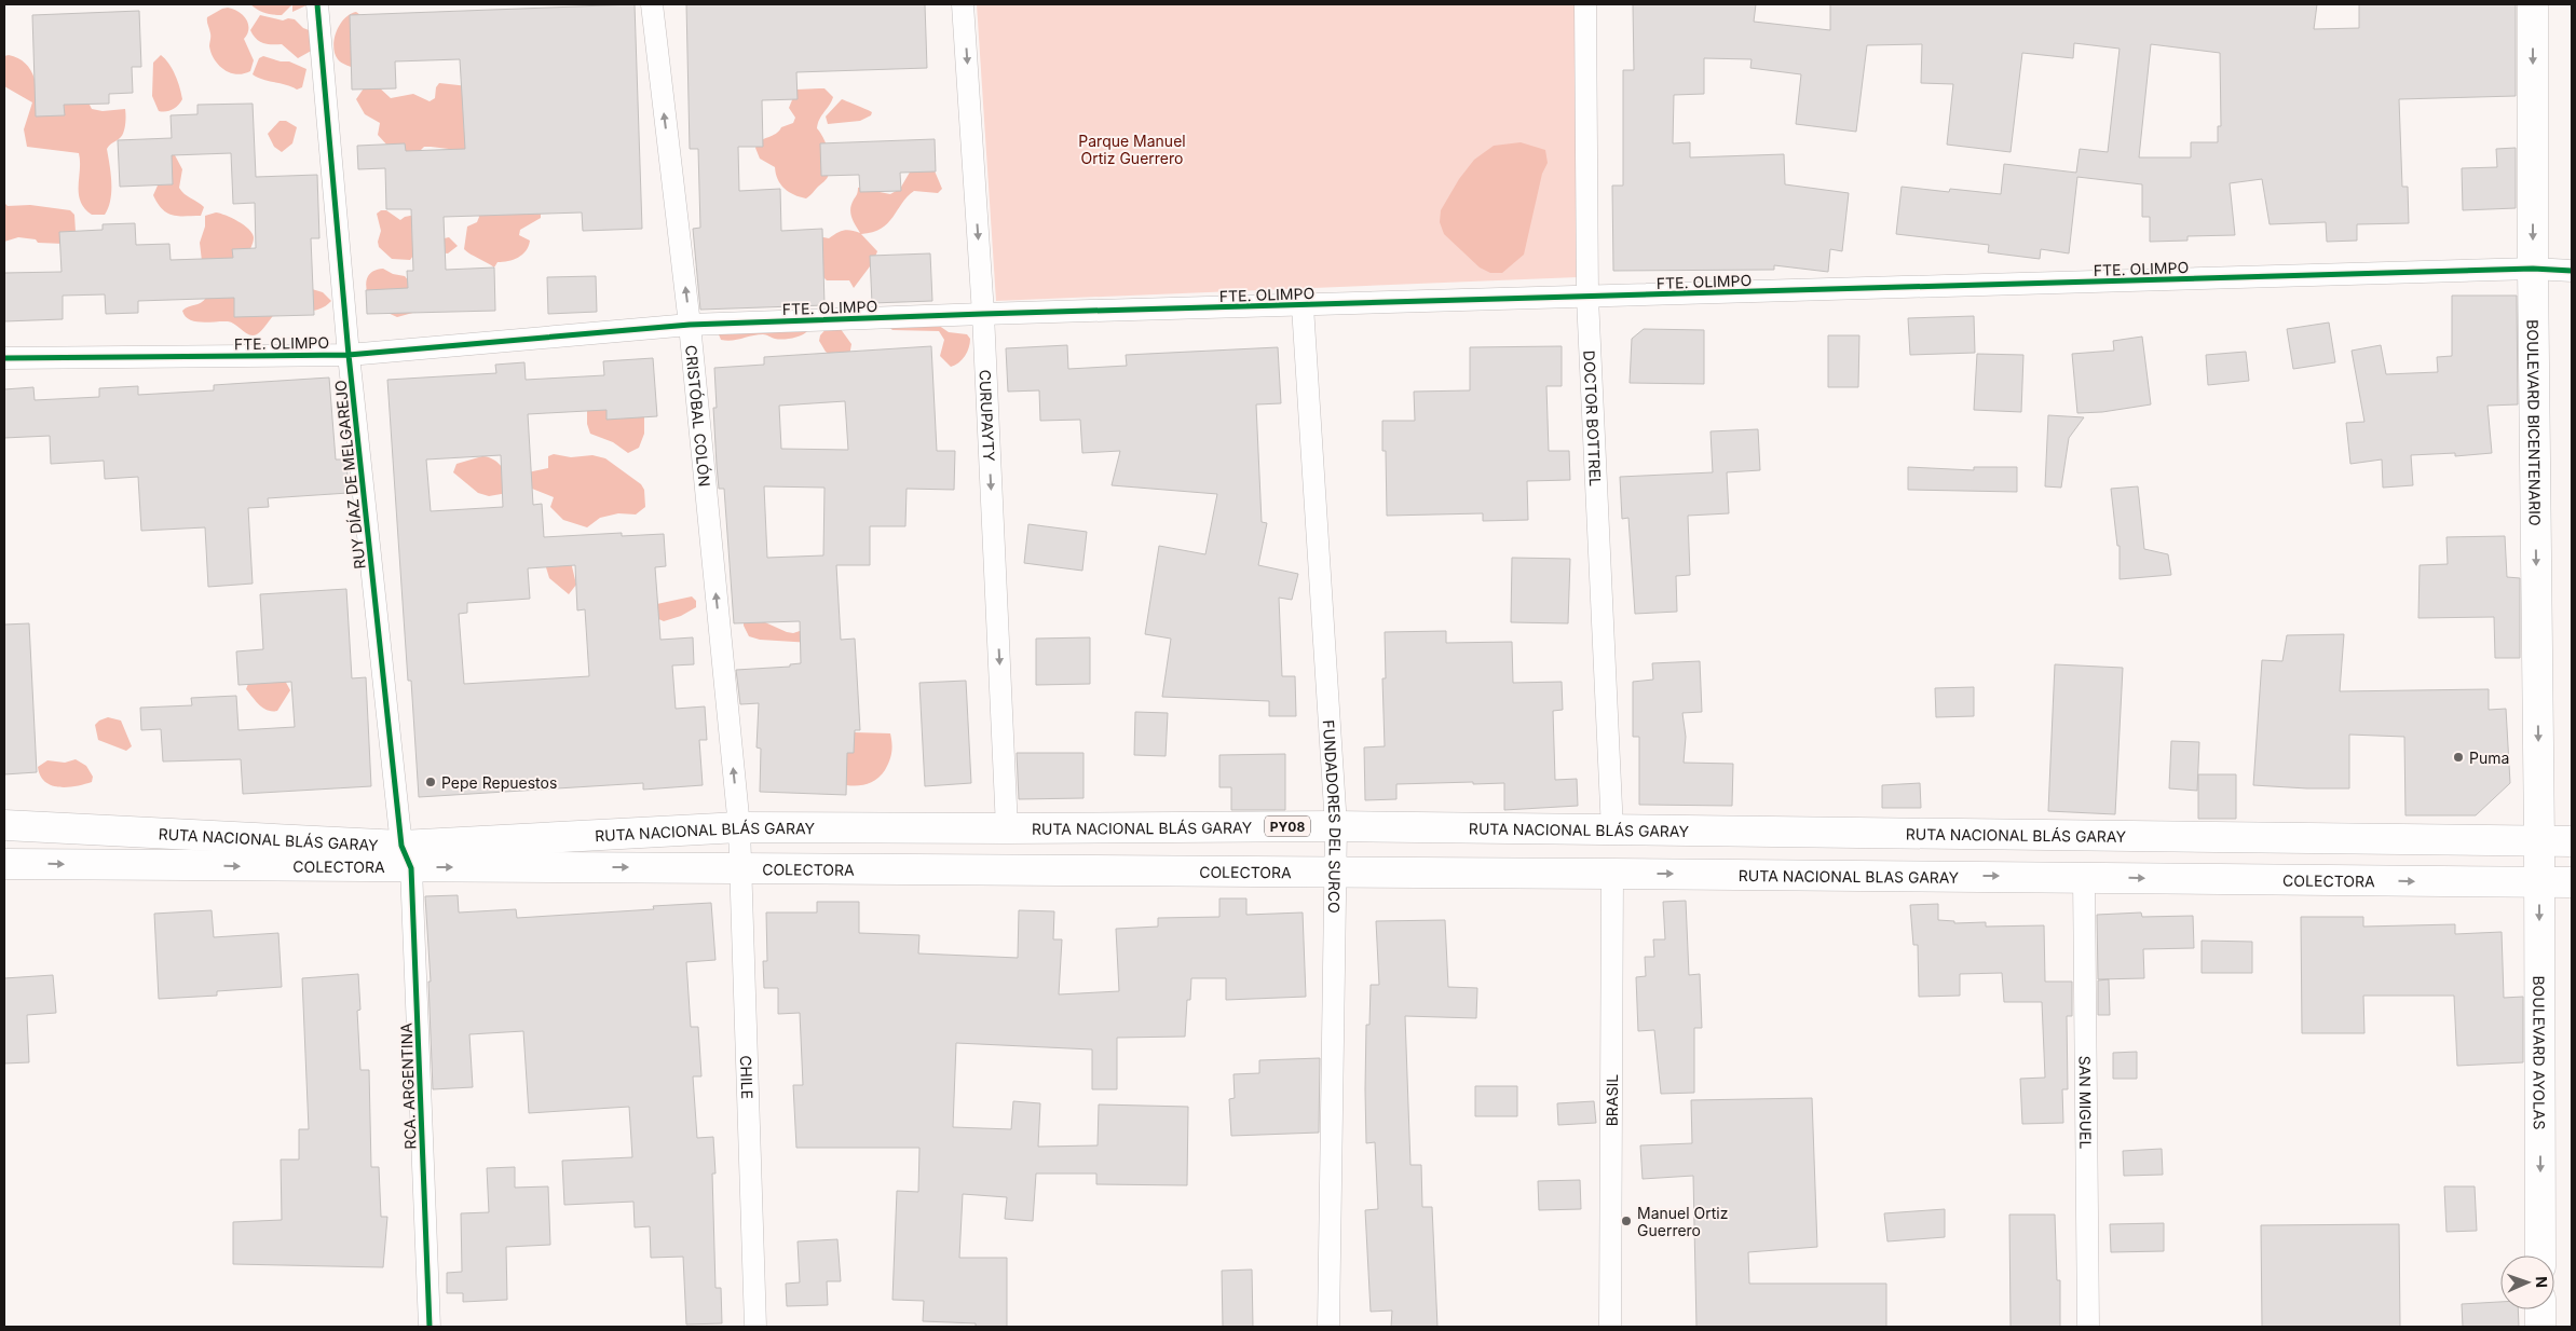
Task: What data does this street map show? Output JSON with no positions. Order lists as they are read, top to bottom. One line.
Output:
{"streets":{"main road":["BOULEVARD BICENTENARIO","PY08","RUTA NACIONAL BLÁS GARAY","COLECTORA","RUTA NACIONAL BLAS GARAY","BOULEVARD AYOLAS"],"street":["FTE. OLIMPO","CRISTÓBAL COLÓN","CURUPAYTY","DOCTOR BOTTREL","RUY DÍAZ DE MELGAREJO","FUNDADORES DEL SURCO","CHILE","RCA. ARGENTINA","BRASIL","SAN MIGUEL"]},"crossings":[["FTE. OLIMPO","CRISTÓBAL COLÓN"],["FTE. OLIMPO","CURUPAYTY"],["FTE. OLIMPO","DOCTOR BOTTREL"],["FTE. OLIMPO","BOULEVARD BICENTENARIO"],["FTE. OLIMPO","RUY DÍAZ DE MELGAREJO"],["FTE. OLIMPO","FUNDADORES DEL SURCO"],["CRISTÓBAL COLÓN","RUTA NACIONAL BLÁS GARAY"],["CRISTÓBAL COLÓN","CHILE"],["CURUPAYTY","RUTA NACIONAL BLÁS GARAY"],["DOCTOR BOTTREL","RUTA NACIONAL BLÁS GARAY"],["BOULEVARD BICENTENARIO","RUTA NACIONAL BLÁS GARAY"],["BOULEVARD BICENTENARIO","BOULEVARD AYOLAS"],["RUY DÍAZ DE MELGAREJO","RUTA NACIONAL BLÁS GARAY"],["RUY DÍAZ DE MELGAREJO","COLECTORA"],["RUY DÍAZ DE MELGAREJO","RCA. ARGENTINA"],["FUNDADORES DEL SURCO","RUTA NACIONAL BLÁS GARAY"],["FUNDADORES DEL SURCO","COLECTORA"],["RUTA NACIONAL BLÁS GARAY","COLECTORA"],["RUTA NACIONAL BLÁS GARAY","BOULEVARD AYOLAS"],["RUTA NACIONAL BLÁS GARAY","CHILE"],["RUTA NACIONAL BLÁS GARAY","RCA. ARGENTINA"],["COLECTORA","RUTA NACIONAL BLAS GARAY"],["COLECTORA","BOULEVARD AYOLAS"],["COLECTORA","CHILE"],["COLECTORA","RCA. ARGENTINA"],["COLECTORA","BRASIL"],["COLECTORA","SAN MIGUEL"],["RUTA NACIONAL BLAS GARAY","BRASIL"],["RUTA NACIONAL BLAS GARAY","SAN MIGUEL"]],"one_way":["CRISTÓBAL COLÓN","CURUPAYTY","BOULEVARD BICENTENARIO","COLECTORA","RUTA NACIONAL BLAS GARAY","BOULEVARD AYOLAS"],"parks":["Parque Manuel Ortiz Guerrero"],"places":["Puma","Pepe Repuestos","Manuel Ortiz Guerrero"],"north":"right"}
